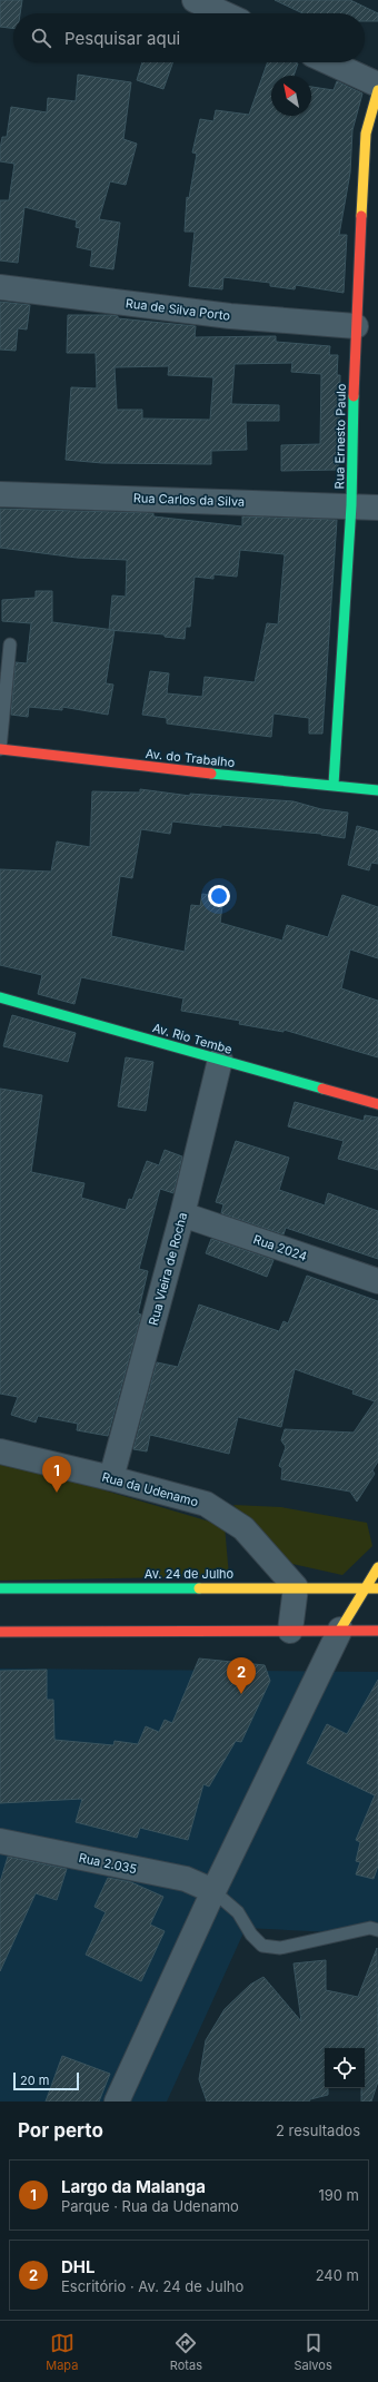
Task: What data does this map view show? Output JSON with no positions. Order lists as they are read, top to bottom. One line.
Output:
{"streets":{"main road":["Rua Ernesto Paulo","Av. do Trabalho","Av. Rio Tembe","Av. 24 de Julho"],"street":["Rua de Silva Porto","Rua Carlos da Silva","Rua 2024","Rua Vieira de Rocha","Rua da Udenamo","Rua 2.035"]},"crossings":[["Rua de Silva Porto","Rua Ernesto Paulo"],["Rua Ernesto Paulo","Rua Carlos da Silva"],["Rua Ernesto Paulo","Av. do Trabalho"],["Av. Rio Tembe","Rua Vieira de Rocha"],["Rua 2024","Rua Vieira de Rocha"],["Rua Vieira de Rocha","Rua da Udenamo"],["Rua da Udenamo","Av. 24 de Julho"]],"scale_bar":"20 m","north":"top left","page":{"search":"Pesquisar aqui","pins":["1","2"],"scale":"20 m","heading":["Por perto","2 resultados"],"list":[{"mark":"1","name":"Largo da Malanga","note":"Parque · Rua da Udenamo","value":"190 m"},{"mark":"2","name":"DHL","note":"Escritório · Av. 24 de Julho","value":"240 m"}],"nav":["Mapa","Rotas","Salvos"]}}
